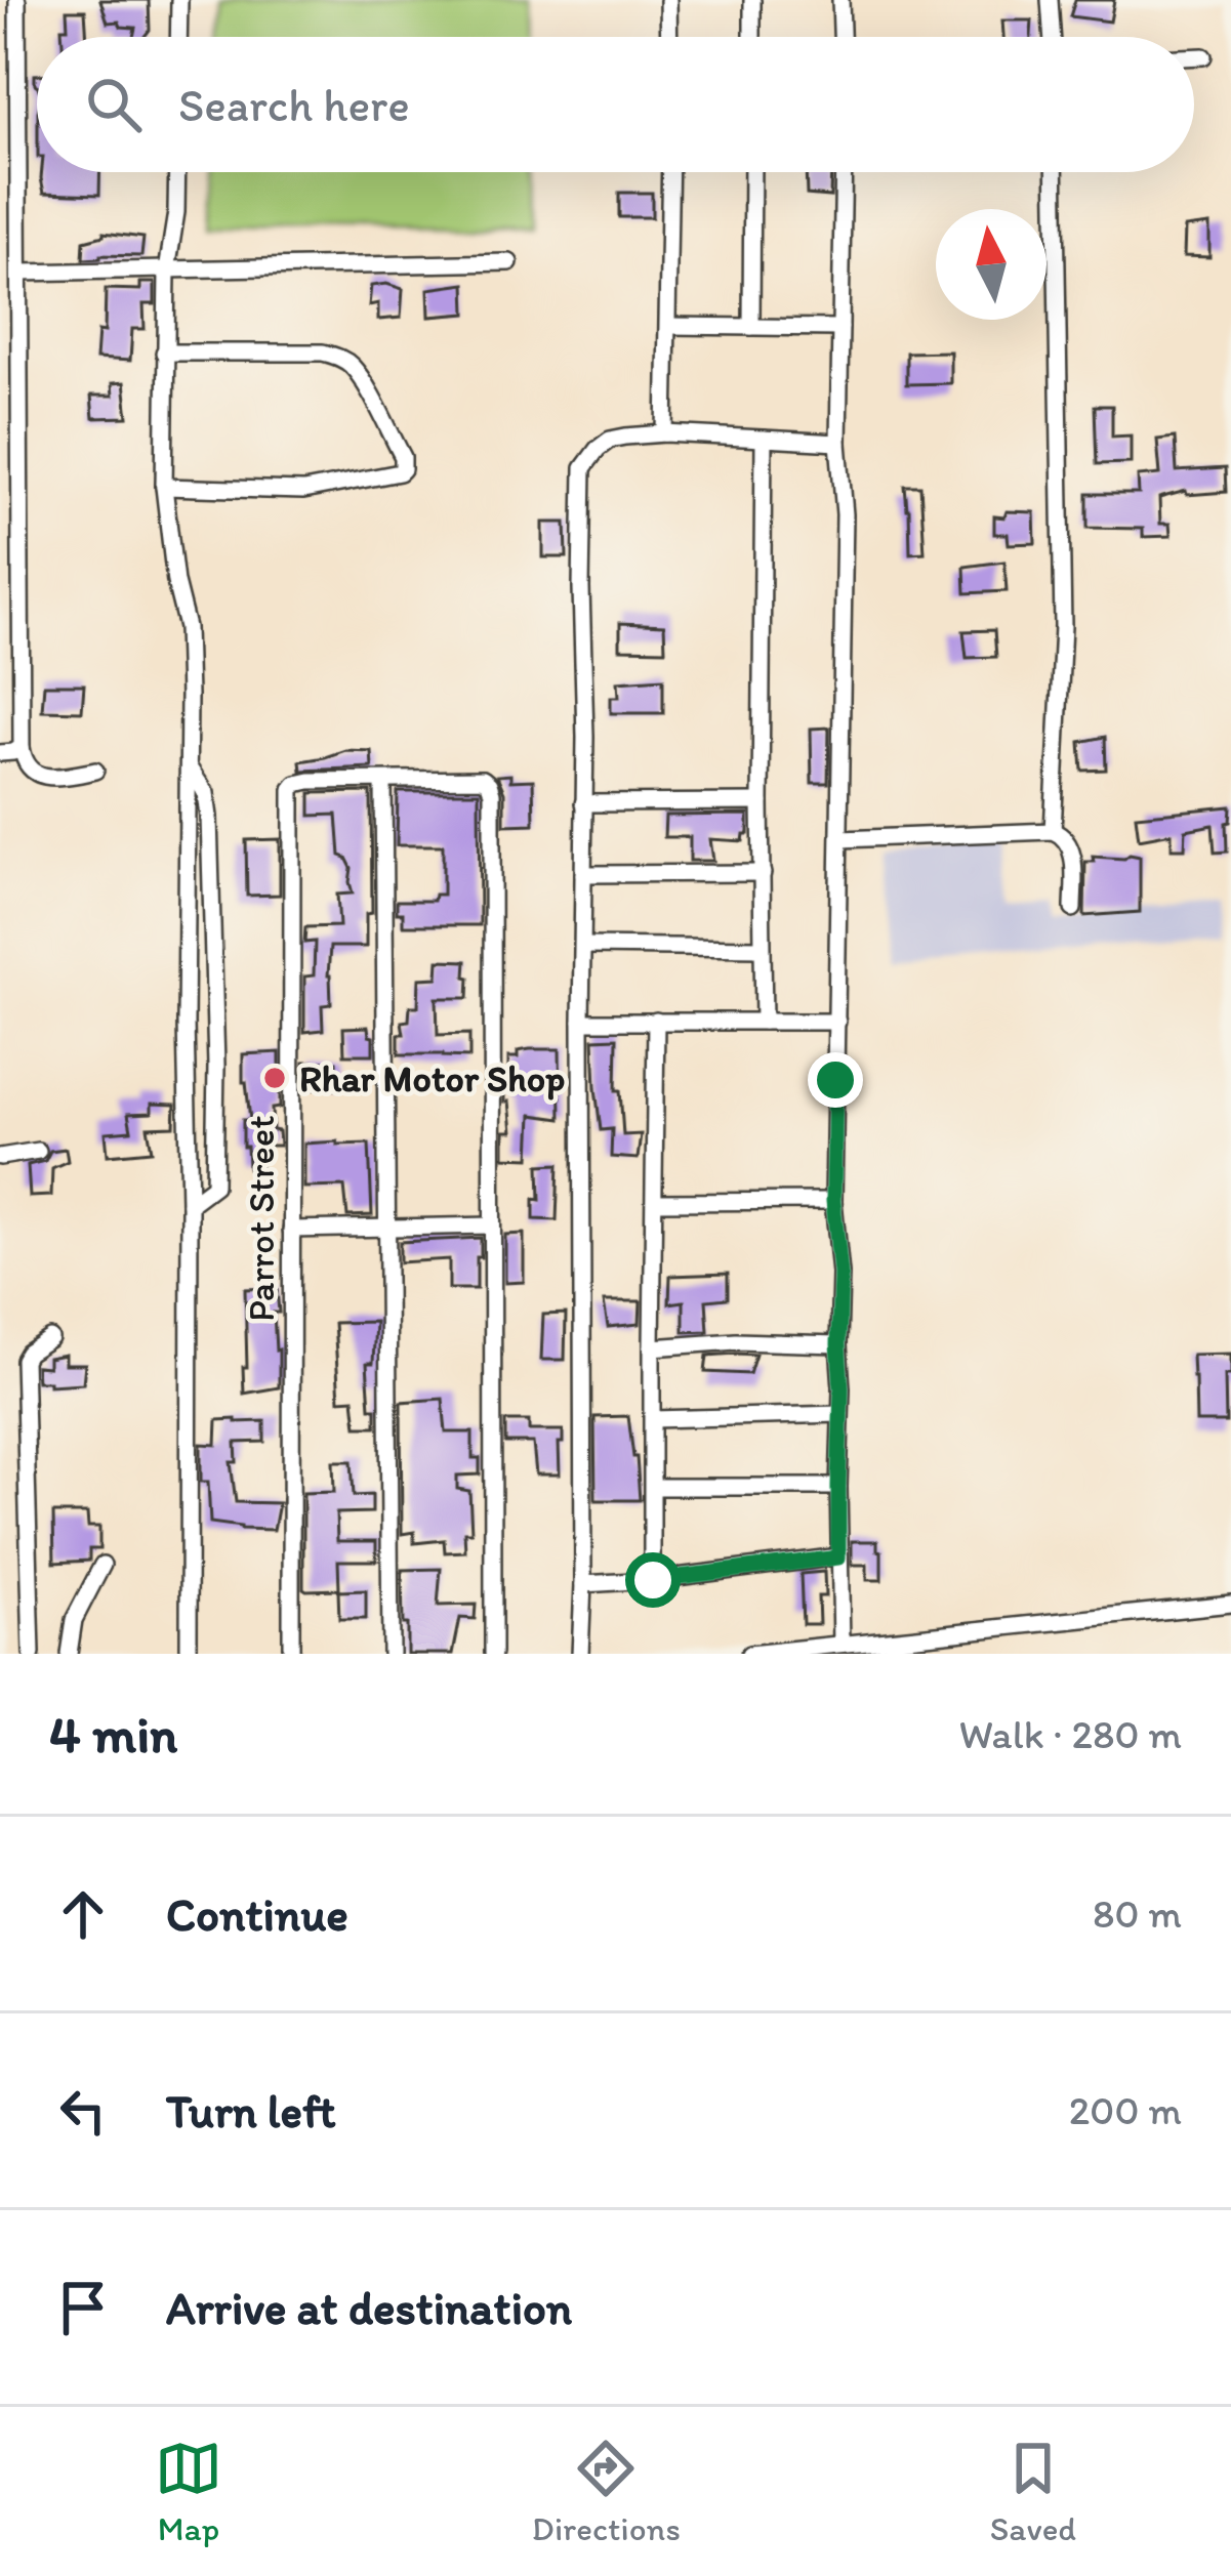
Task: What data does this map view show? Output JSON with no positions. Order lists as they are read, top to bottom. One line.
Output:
{"streets":{"street":["Parrot Street"]},"places":["Rhar Motor Shop"],"north":"top","page":{"search":"Search here","heading":["4 min","Walk · 280 m"],"list":[["Continue","80 m"],["Turn left","200 m"],"Arrive at destination"],"nav":["Map","Directions","Saved"]}}
